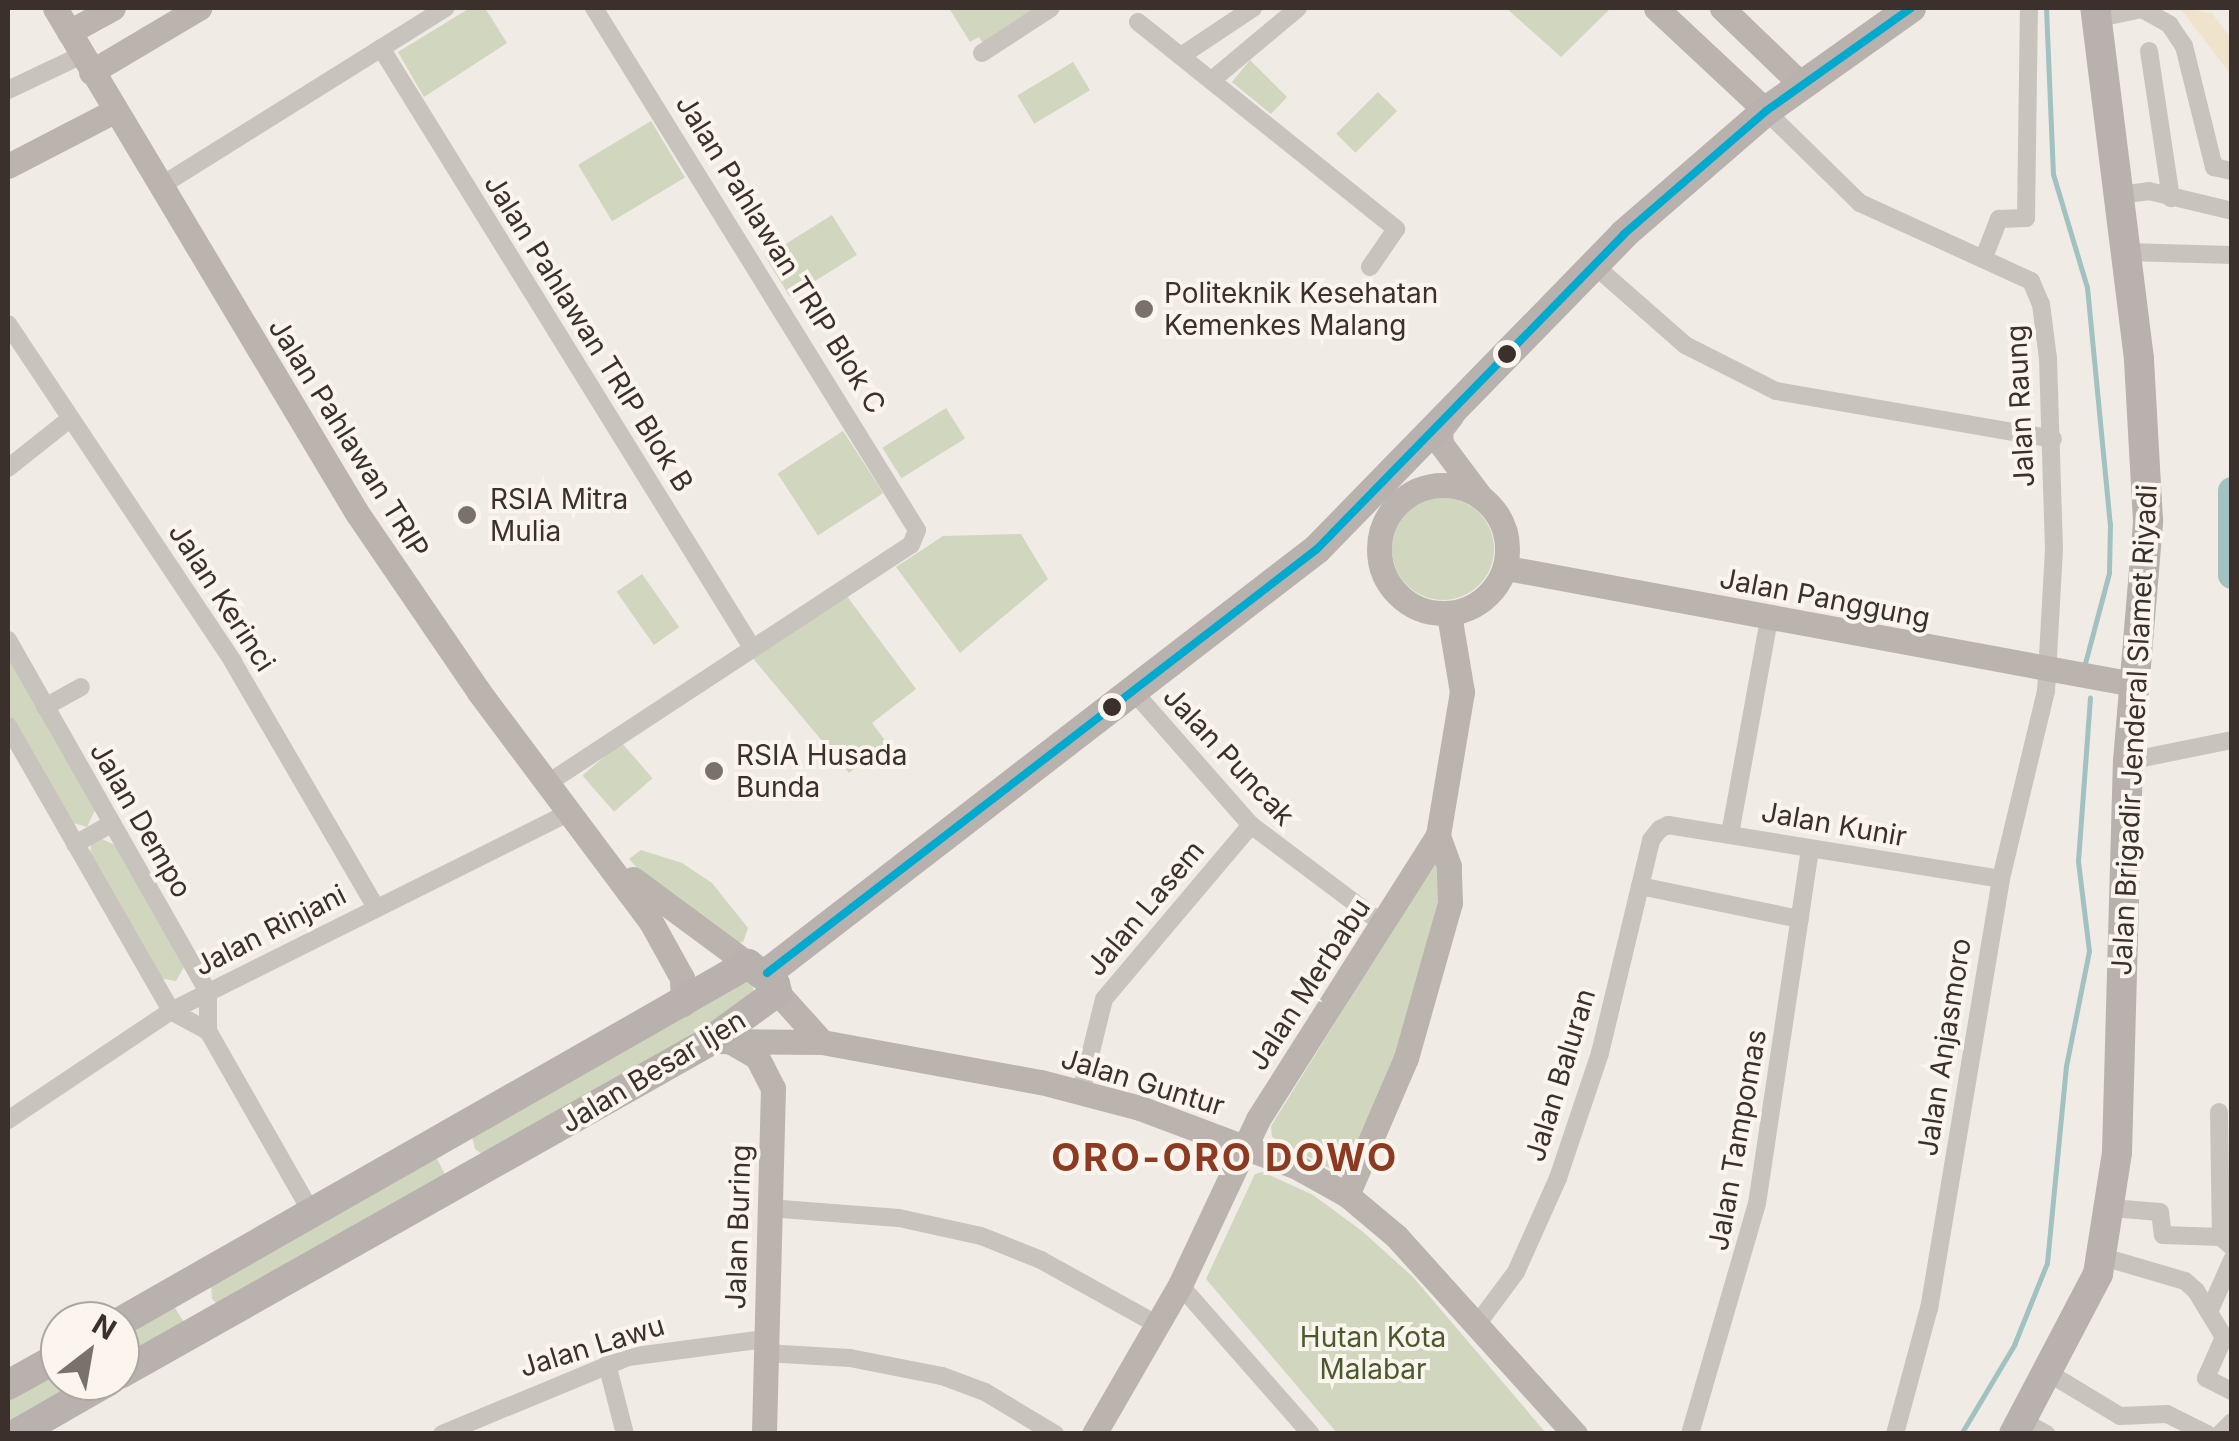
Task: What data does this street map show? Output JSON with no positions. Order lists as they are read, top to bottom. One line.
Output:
{"streets":{"main road":["Jalan Pahlawan TRIP","Jalan Panggung","Jalan Brigadir Jenderal Slamet Riyadi","Jalan Merbabu","Jalan Besar Ijen","Jalan Guntur","Jalan Buring"],"street":["Jalan Pahlawan TRIP Blok C","Jalan Pahlawan TRIP Blok B","Jalan Raung","Jalan Kerinci","Jalan Puncak","Jalan Dempo","Jalan Kunir","Jalan Lasem","Jalan Rinjani","Jalan Anjasmoro","Jalan Baluran","Jalan Tampomas","Jalan Lawu"]},"crossings":[["Jalan Pahlawan TRIP Blok C","Jalan Pahlawan TRIP Blok B"],["Jalan Raung","Jalan Panggung"],["Jalan Raung","Jalan Anjasmoro"],["Jalan Pahlawan TRIP","Jalan Rinjani"],["Jalan Pahlawan TRIP","Jalan Besar Ijen"],["Jalan Pahlawan TRIP","Jalan Guntur"],["Jalan Kerinci","Jalan Rinjani"],["Jalan Panggung","Jalan Brigadir Jenderal Slamet Riyadi"],["Jalan Panggung","Jalan Merbabu"],["Jalan Panggung","Jalan Anjasmoro"],["Jalan Puncak","Jalan Lasem"],["Jalan Puncak","Jalan Merbabu"],["Jalan Dempo","Jalan Rinjani"],["Jalan Kunir","Jalan Anjasmoro"],["Jalan Kunir","Jalan Baluran"],["Jalan Kunir","Jalan Tampomas"],["Jalan Lasem","Jalan Guntur"],["Jalan Merbabu","Jalan Guntur"],["Jalan Besar Ijen","Jalan Guntur"],["Jalan Besar Ijen","Jalan Buring"],["Jalan Baluran","Jalan Guntur"],["Jalan Guntur","Jalan Buring"],["Jalan Buring","Jalan Lawu"]],"districts":["ORO-ORO DOWO"],"parks":["Hutan Kota Malabar"],"places":["Politeknik Kesehatan Kemenkes Malang","RSIA Mitra Mulia","RSIA Husada Bunda"],"north":"top right"}
